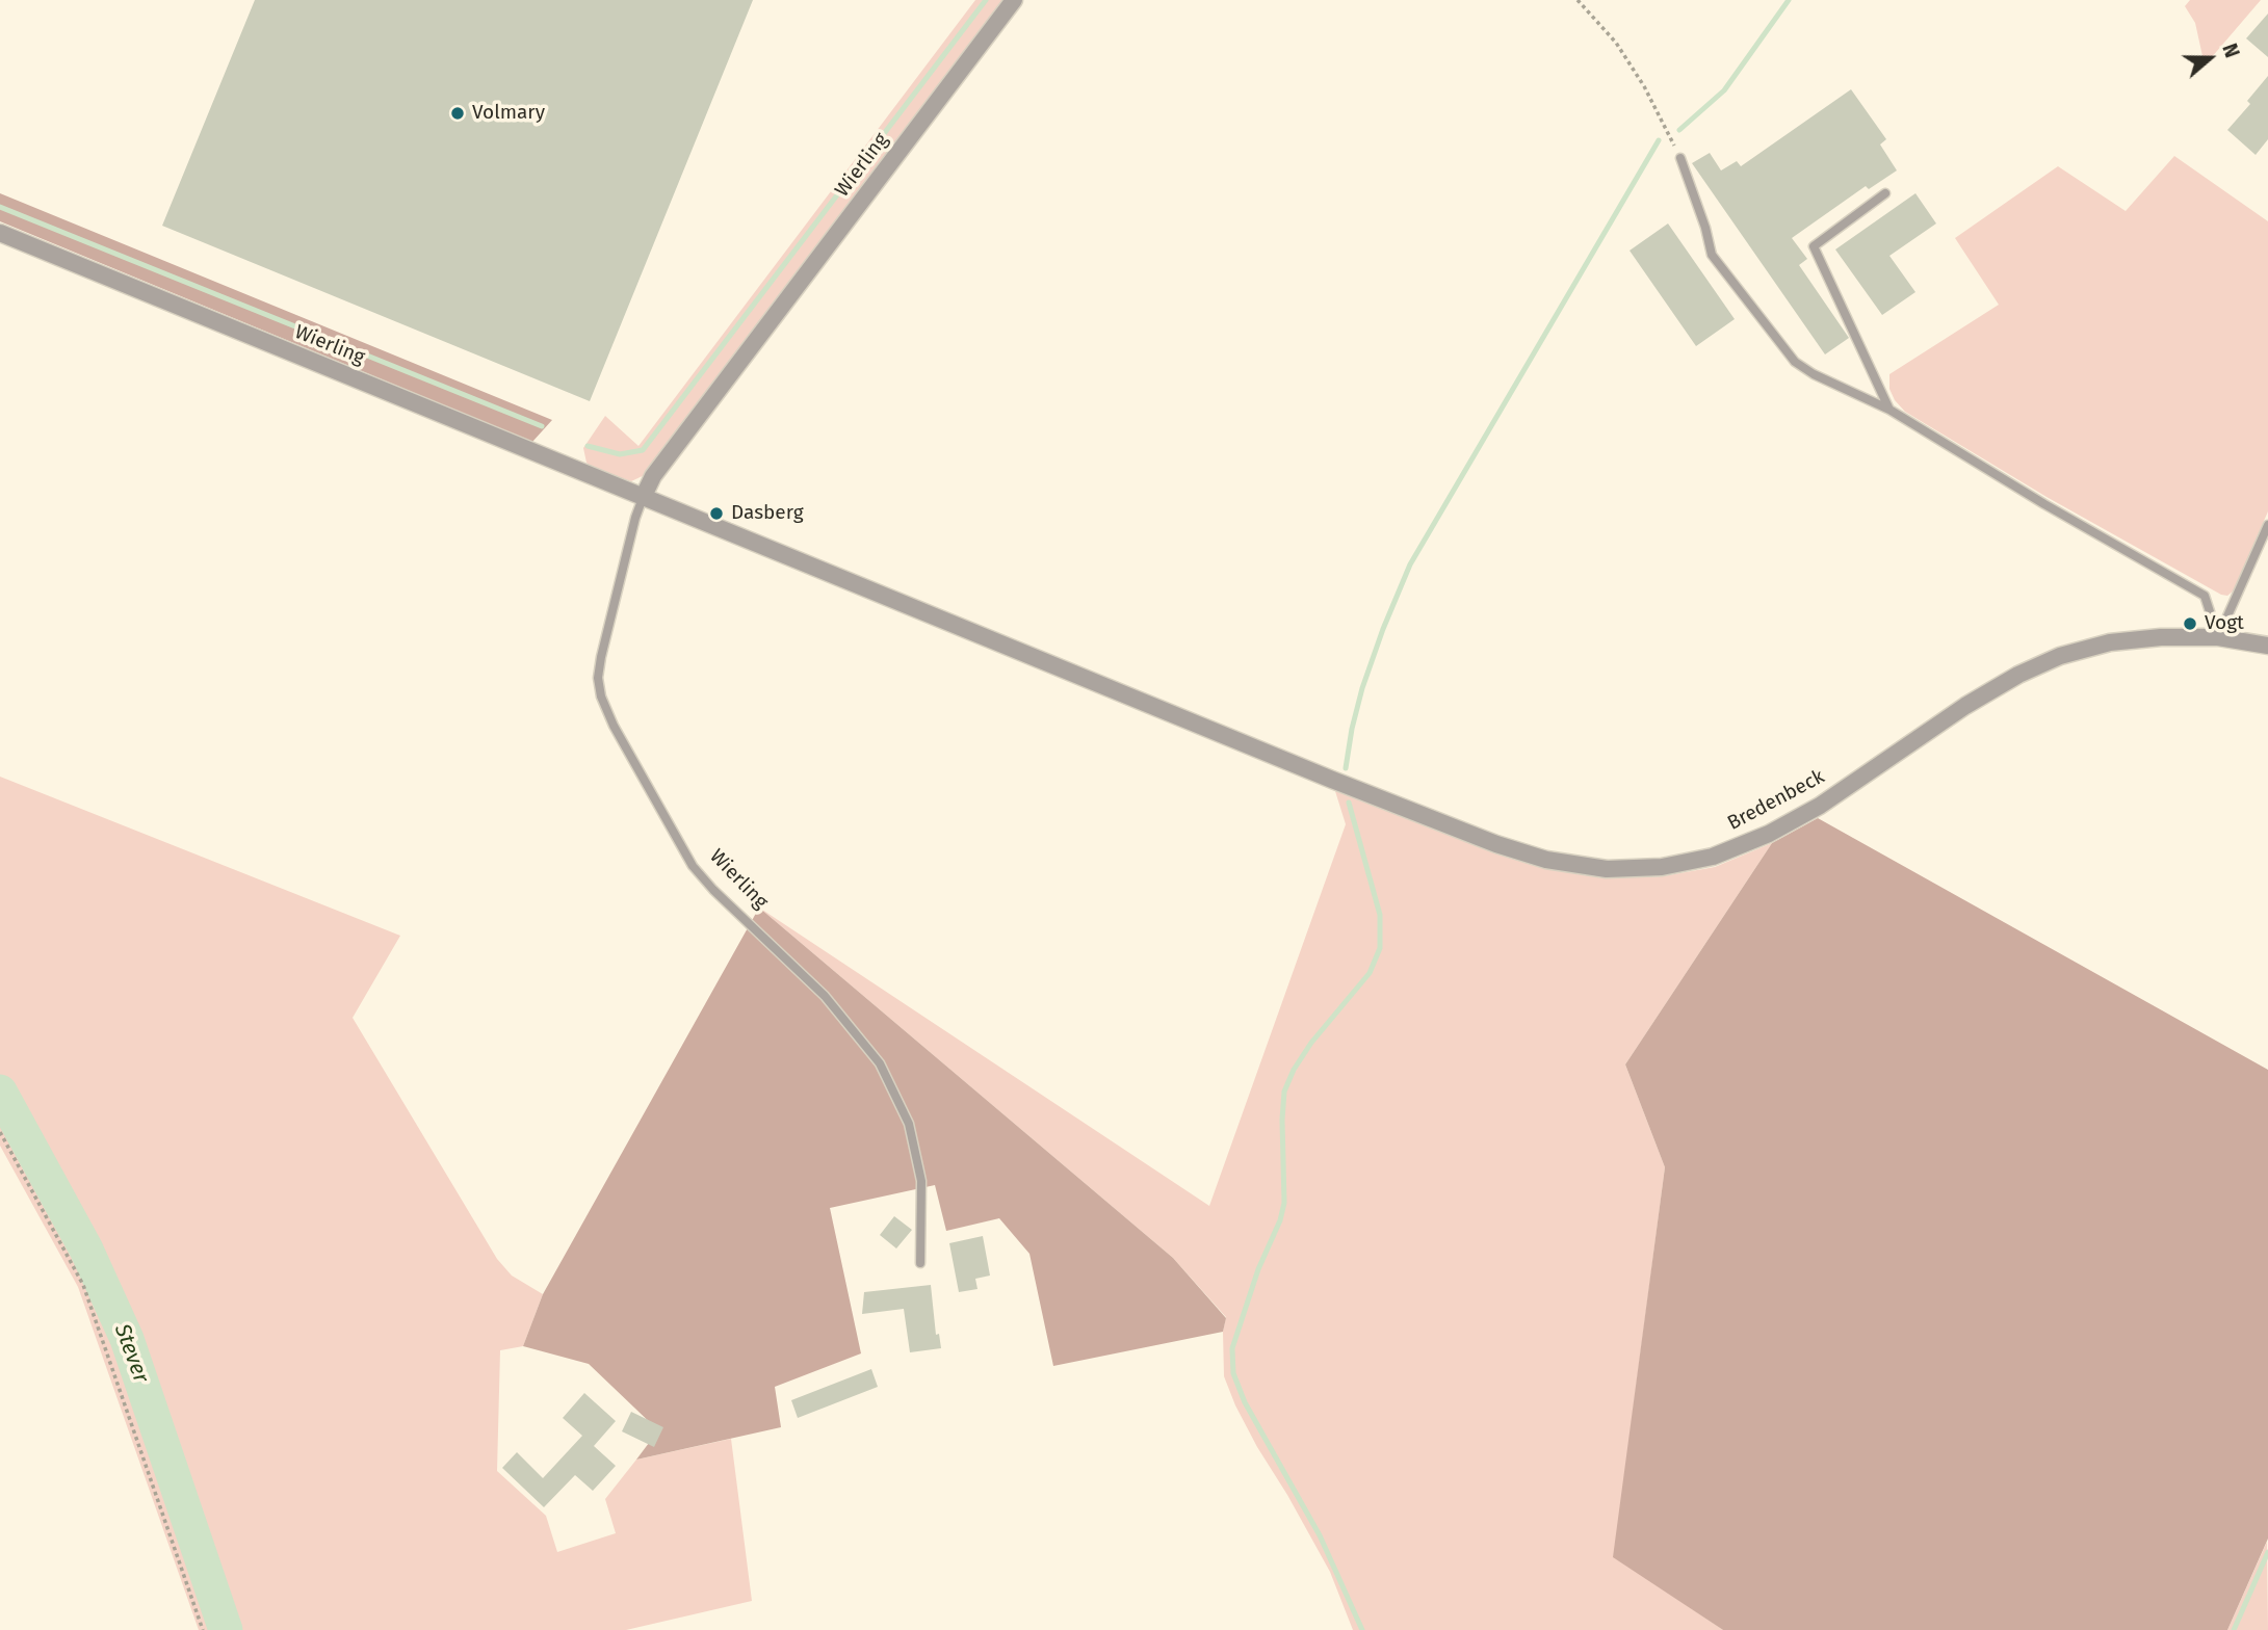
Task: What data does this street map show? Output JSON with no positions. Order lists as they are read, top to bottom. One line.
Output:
{"streets":{"street":["Wierling","Bredenbeck"]},"crossings":[["Wierling","Bredenbeck"]],"water":["Stever"],"places":["Volmary","Dasberg","Vogt"],"north":"right"}
